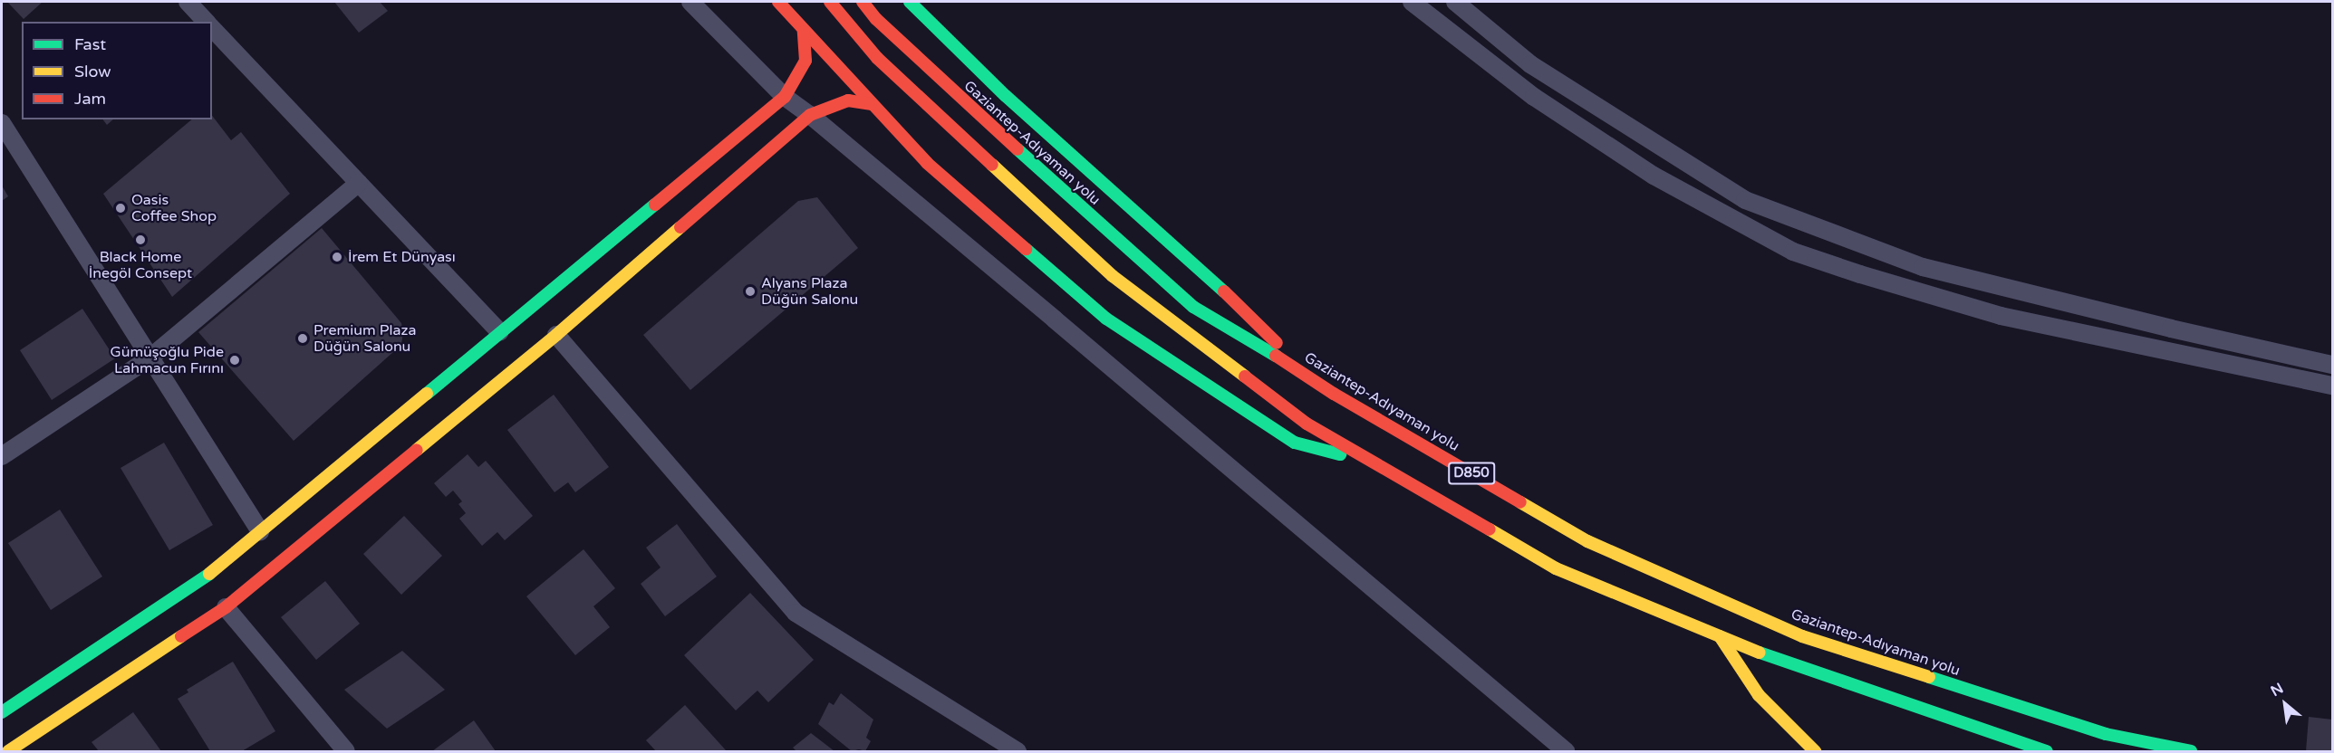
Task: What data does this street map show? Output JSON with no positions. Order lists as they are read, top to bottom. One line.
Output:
{"streets":{"main road":["Gaziantep-Adıyaman yolu","D850"]},"places":["Oasis Coffee Shop","Black Home İnegöl Consept","İrem Et Dünyası","Alyans Plaza Düğün Salonu","Premium Plaza Düğün Salonu","Gümüşoğlu Pide Lahmacun Fırını"],"legend":["Fast","Slow","Jam"],"north":"top left"}
